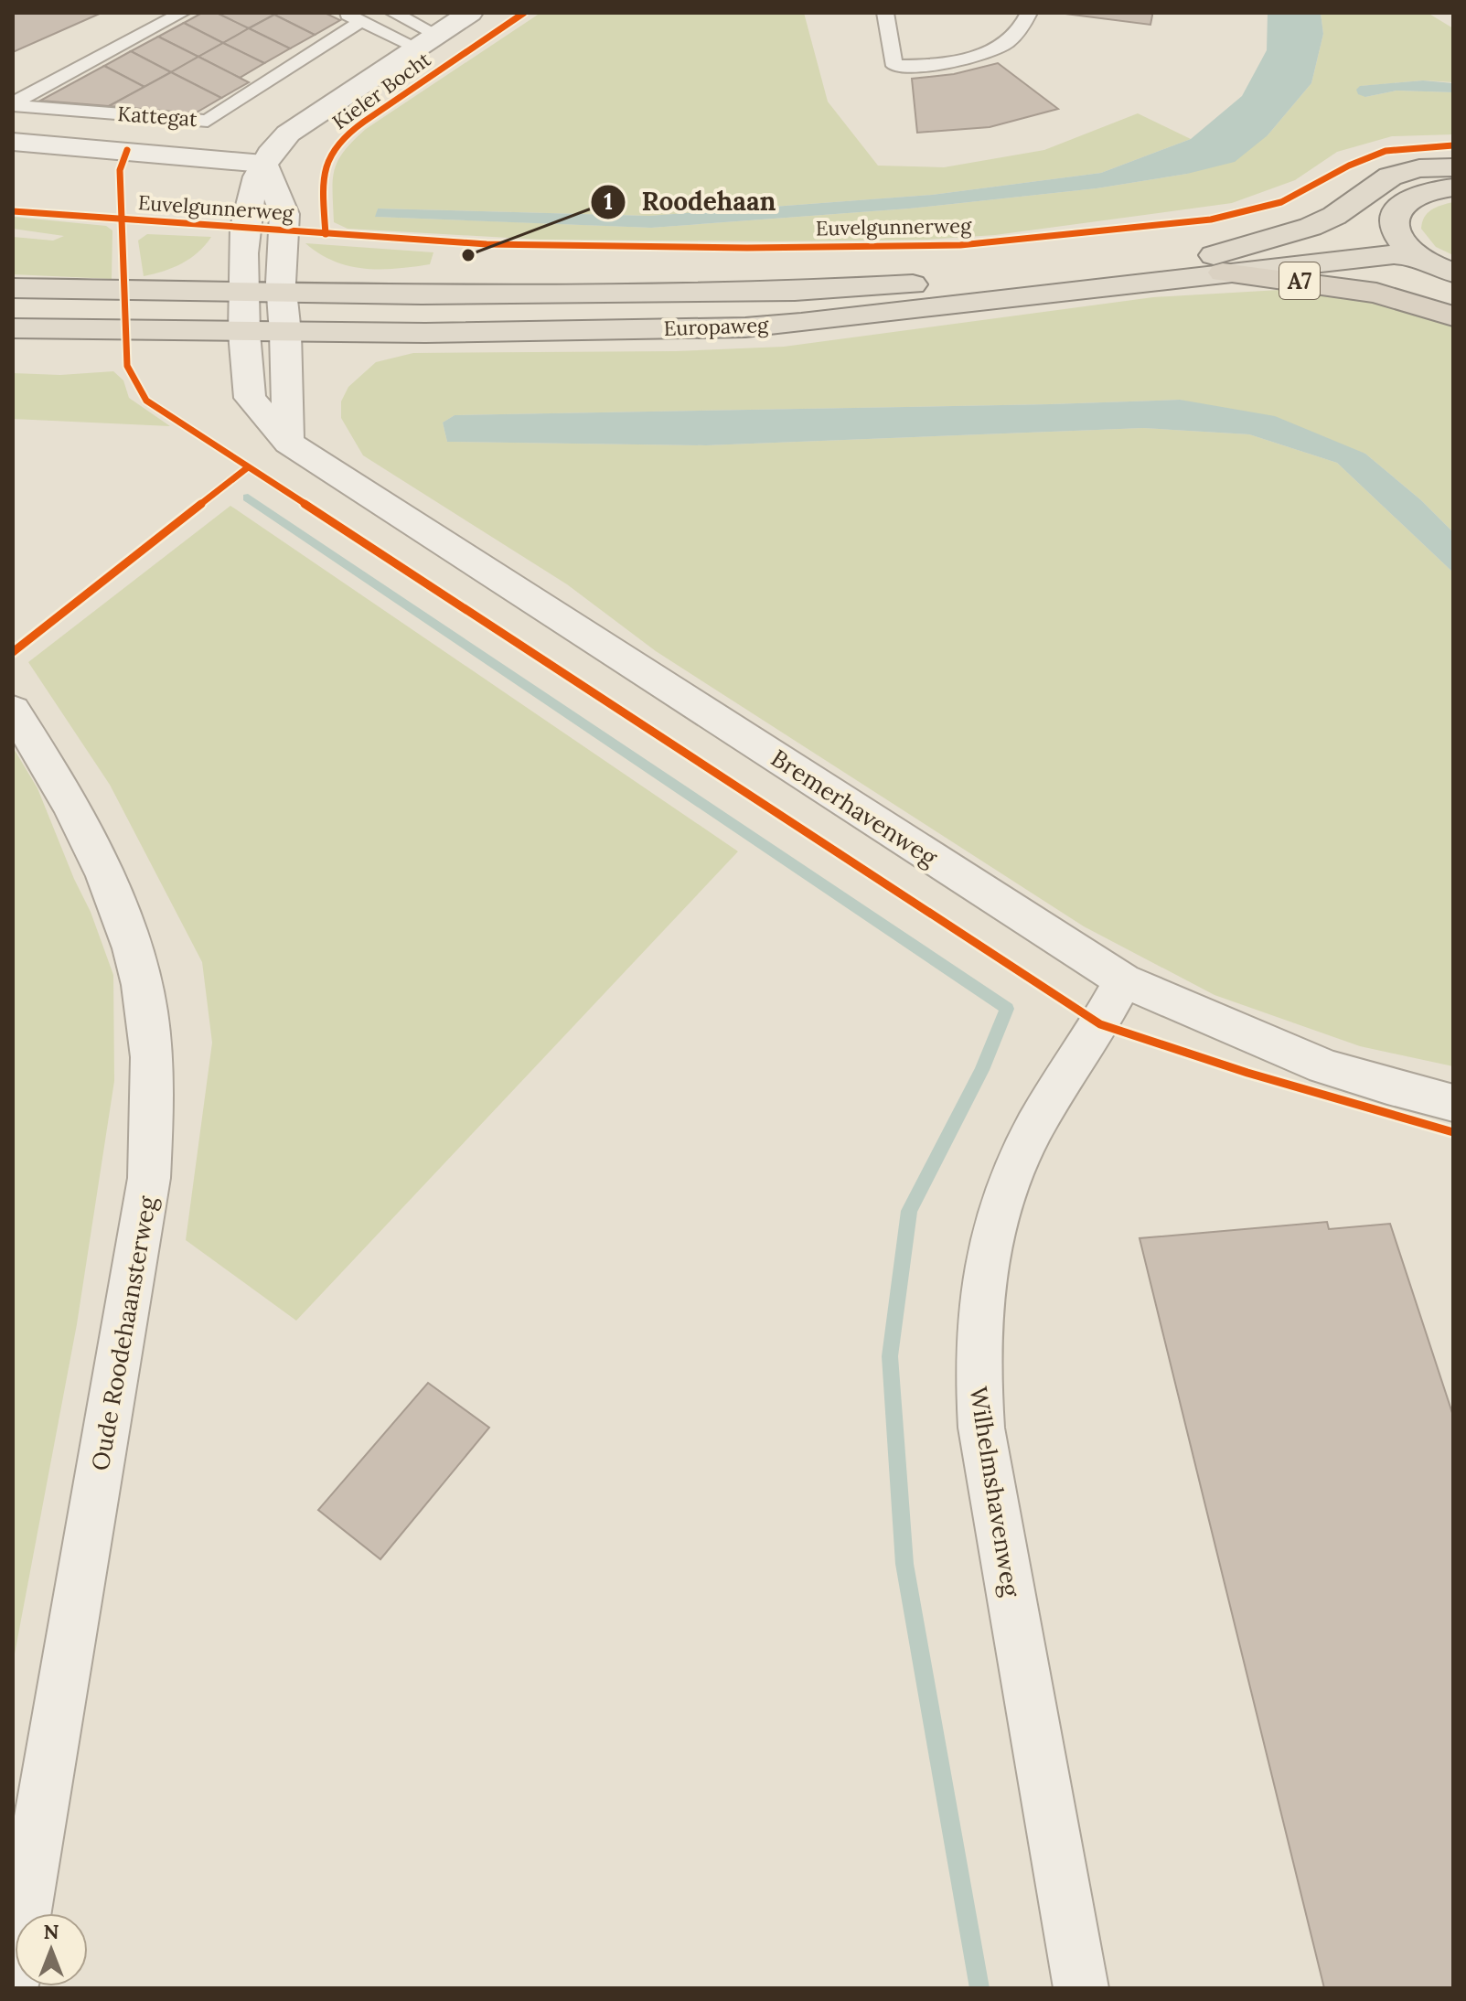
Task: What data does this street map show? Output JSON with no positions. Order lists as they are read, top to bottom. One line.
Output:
{"streets":{"highway":["A7","Europaweg"],"street":["Kieler Bocht","Kattegat","Bremerhavenweg","Oude Roodehaansterweg","Wilhelmshavenweg"],"cycle path":["Euvelgunnerweg"]},"crossings":[["Kieler Bocht","Kattegat"],["Kieler Bocht","Europaweg"],["Kieler Bocht","Bremerhavenweg"],["A7","Europaweg"],["Europaweg","Bremerhavenweg"],["Bremerhavenweg","Wilhelmshavenweg"]],"places":["Roodehaan"],"north":"top"}
